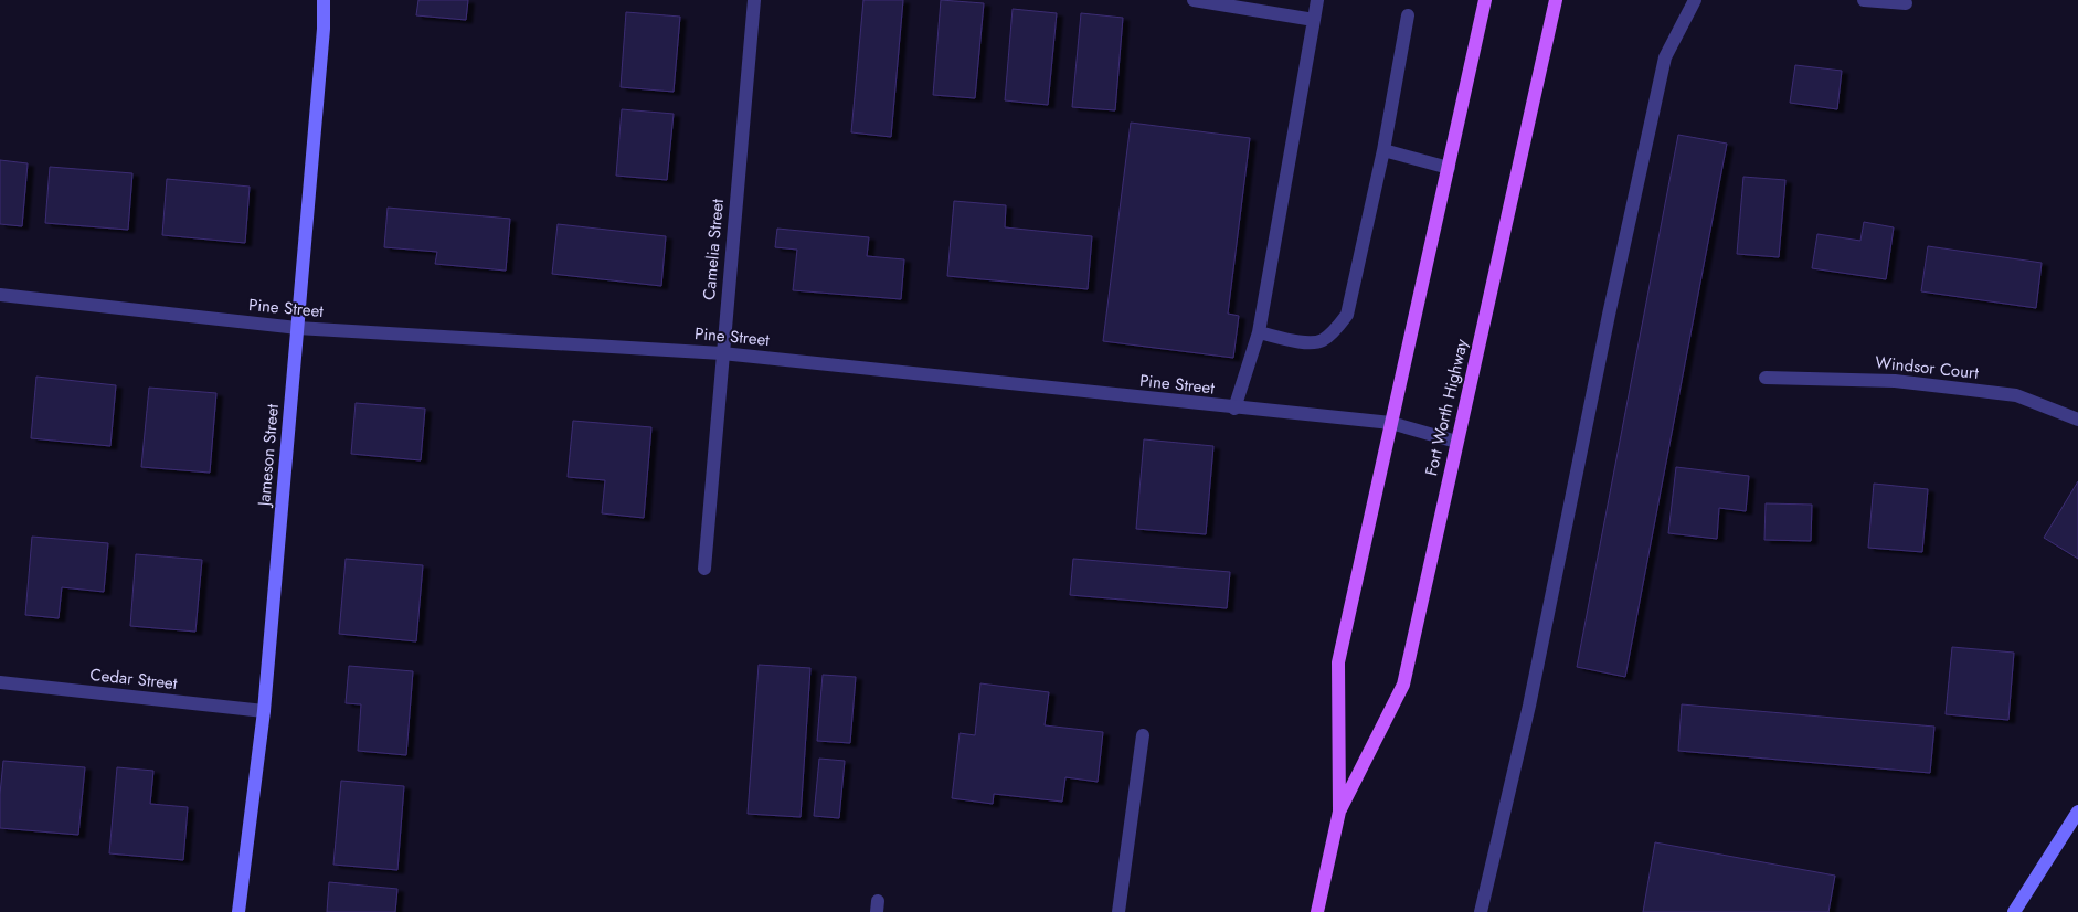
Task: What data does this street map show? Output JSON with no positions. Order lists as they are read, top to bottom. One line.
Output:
{"streets":{"main road":["Fort Worth Highway"],"street":["Camelia Street","Pine Street","Windsor Court","Jameson Street","Cedar Street"]},"crossings":[["Camelia Street","Pine Street"],["Pine Street","Fort Worth Highway"],["Pine Street","Jameson Street"],["Jameson Street","Cedar Street"]]}
